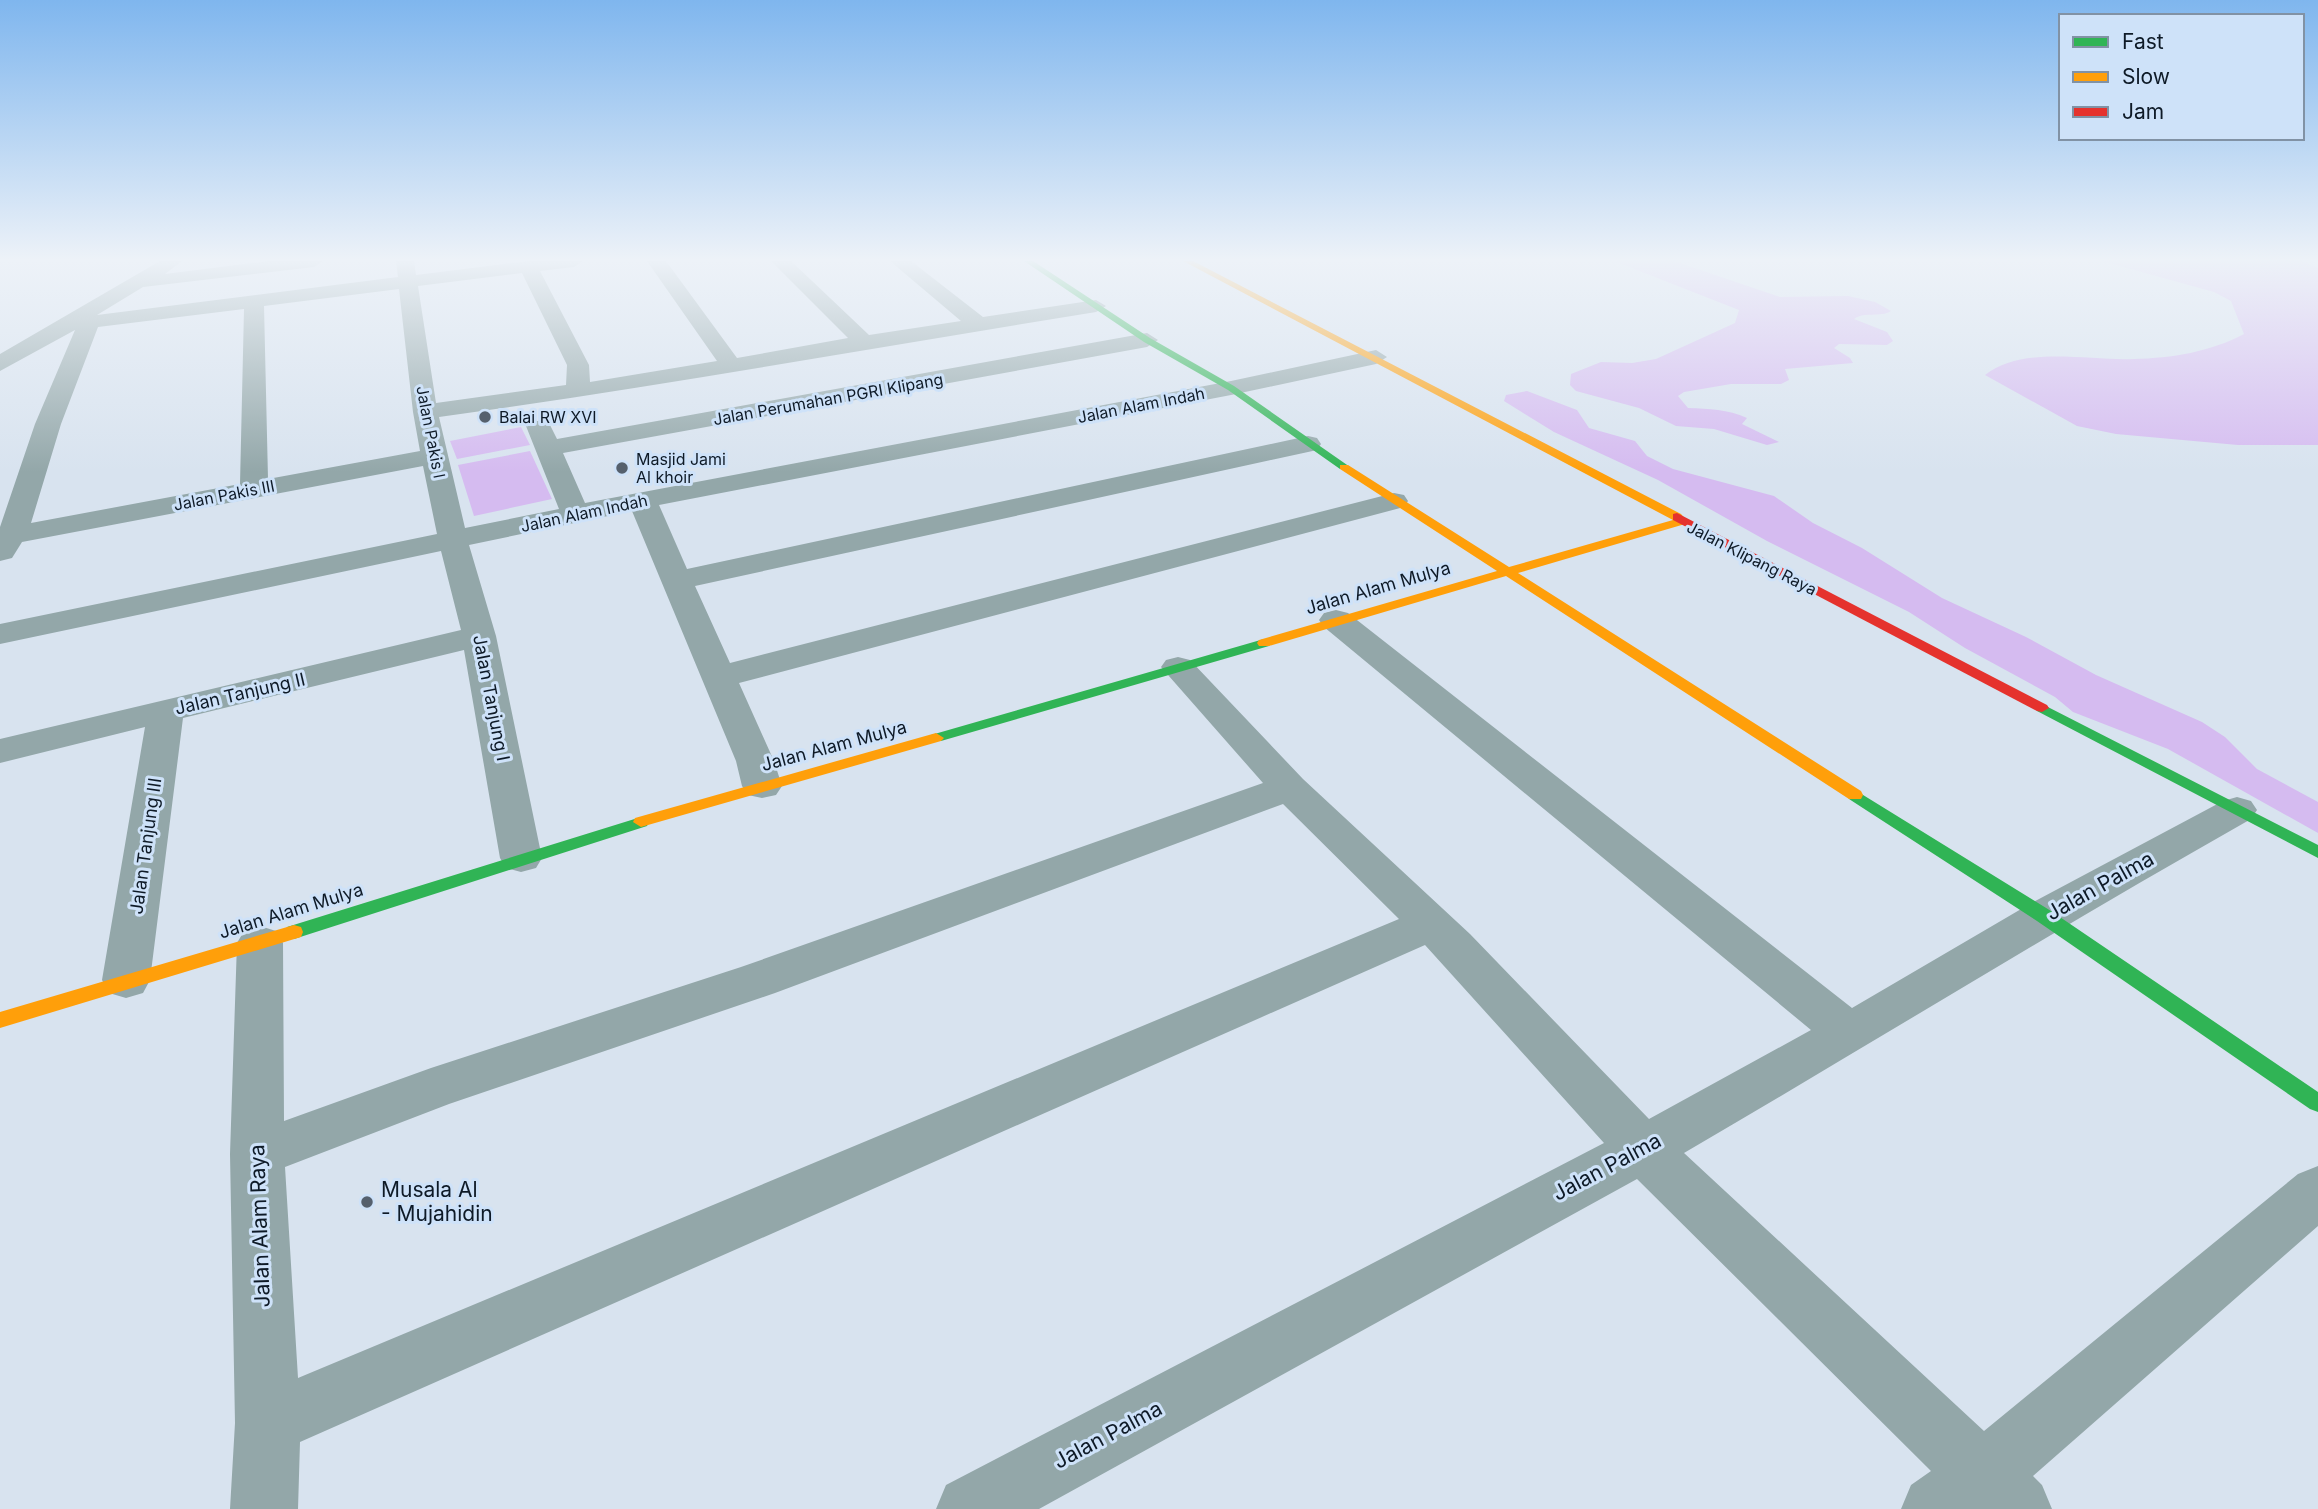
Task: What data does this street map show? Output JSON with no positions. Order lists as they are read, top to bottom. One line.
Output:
{"streets":{"street":["Jalan Perumahan PGRI Klipang","Jalan Alam Indah","Jalan Pakis I","Jalan Pakis III","Jalan Klipang Raya","Jalan Alam Mulya","Jalan Tanjung II","Jalan Tanjung I","Jalan Tanjung III","Jalan Palma","Jalan Alam Raya"]},"crossings":[["Jalan Alam Indah","Jalan Pakis I"],["Jalan Alam Indah","Jalan Klipang Raya"],["Jalan Alam Indah","Jalan Tanjung I"],["Jalan Pakis I","Jalan Pakis III"],["Jalan Pakis I","Jalan Tanjung I"],["Jalan Klipang Raya","Jalan Alam Mulya"],["Jalan Klipang Raya","Jalan Palma"],["Jalan Alam Mulya","Jalan Tanjung I"],["Jalan Alam Mulya","Jalan Tanjung III"],["Jalan Alam Mulya","Jalan Alam Raya"],["Jalan Tanjung II","Jalan Tanjung I"],["Jalan Tanjung II","Jalan Tanjung III"]],"places":["Balai RW XVI","Masjid Jami Al khoir","Musala Al - Mujahidin"],"legend":["Fast","Slow","Jam"]}
